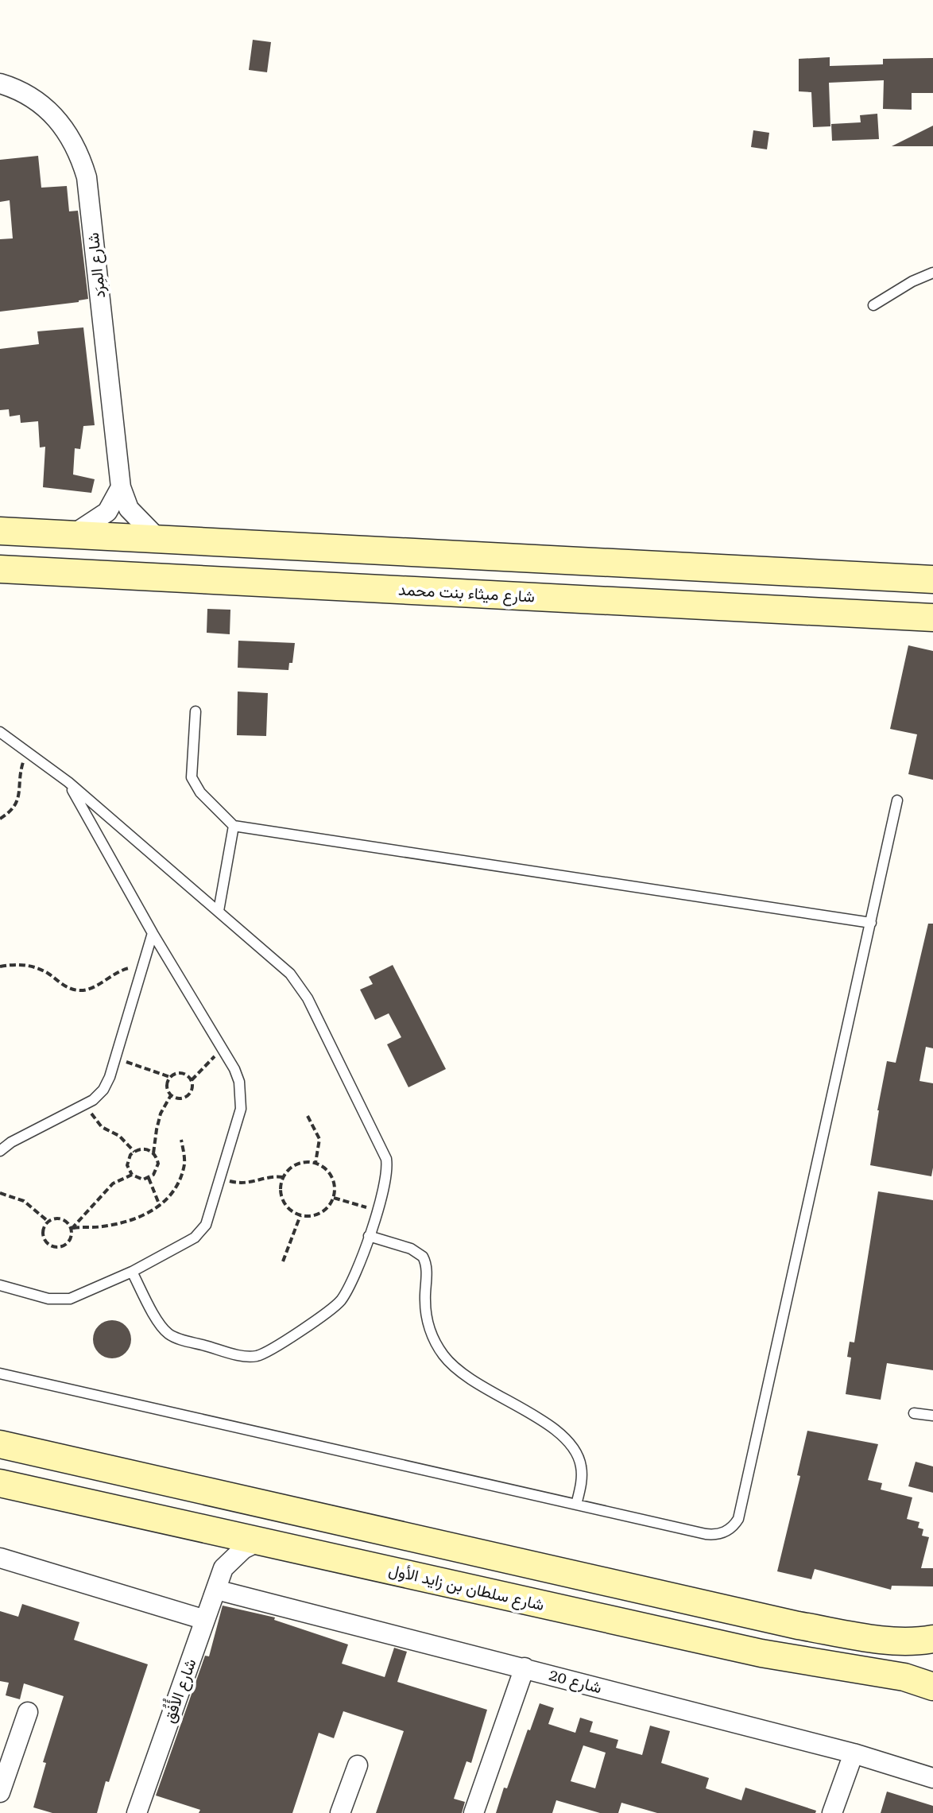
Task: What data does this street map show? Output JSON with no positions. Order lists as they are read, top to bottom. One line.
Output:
{"streets":{"main road":["شارع ميثاء بنت محمد","شارع سلطان بن زايد الأول"],"street":["شارع المِرَد","شارع 20","شارع الأُفُق"]},"crossings":[["شارع 20","شارع الأُفُق"]]}
